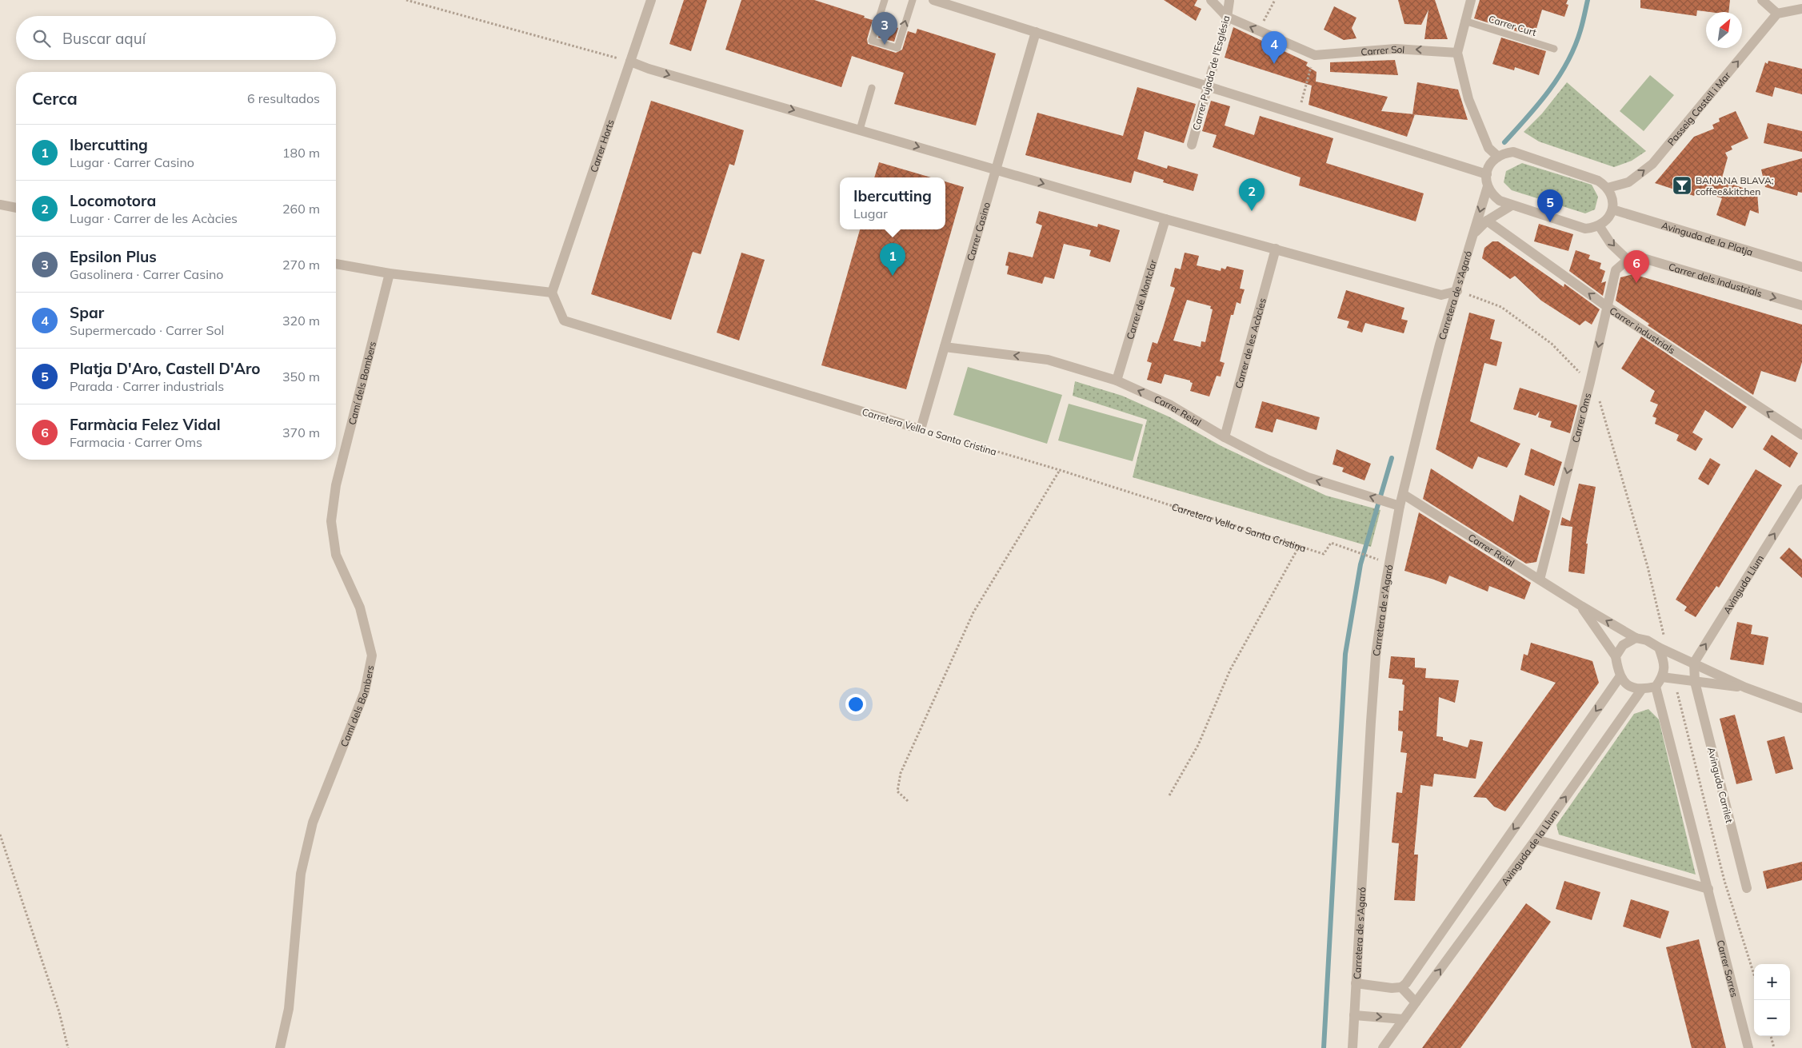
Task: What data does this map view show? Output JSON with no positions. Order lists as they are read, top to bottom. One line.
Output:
{"streets":{"street":["Carrer Sol","Carrer Pujada de l'Església","Passeig Castell i Mar","Carrer Horts","Carrer Casino","Avinguda de la Platja","Carrer dels Industrials","Carretera de s'Agaró","Carrer de Montclar","Carrer industrials","Carrer de les Acàcies","Camí dels Bombers","Carrer Reial","Carrer Oms","Carretera Vella a Santa Cristina","Avinguda Llum","Avinguda Carrilet","Avinguda de la Llum","Carrer Sorres"],"lane":["Carrer Curt"]},"crossings":[["Carrer Sol","Carrer Pujada de l'Església"],["Carrer Horts","Carretera Vella a Santa Cristina"],["Carrer Casino","Carrer Reial"],["Carrer Casino","Carretera Vella a Santa Cristina"],["Carrer dels Industrials","Carrer Oms"],["Carretera de s'Agaró","Carrer Reial"],["Carrer de Montclar","Carrer Reial"],["Carrer industrials","Carrer Oms"],["Carrer de les Acàcies","Carrer Reial"],["Carrer Reial","Carrer Oms"],["Carrer Reial","Avinguda de la Llum"]],"one_way":["Passeig Castell i Mar","Carrer dels Industrials","Carrer Reial","Carrer Oms","Avinguda Llum"],"places":{"bar":["BANANA BLAVA; coffee&kitchen"]},"north":"top right","page":{"pins":["3","4","2","5","1","6"],"search":"Buscar aquí","heading":["Cerca","6 resultados"],"list":[{"mark":"1","name":"Ibercutting","note":"Lugar · Carrer Casino","value":"180 m"},{"mark":"2","name":"Locomotora","note":"Lugar · Carrer de les Acàcies","value":"260 m"},{"mark":"3","name":"Epsilon Plus","note":"Gasolinera · Carrer Casino","value":"270 m"},{"mark":"4","name":"Spar","note":"Supermercado · Carrer Sol","value":"320 m"},{"mark":"5","name":"Platja D'Aro, Castell D'Aro","note":"Parada · Carrer industrials","value":"350 m"},{"mark":"6","name":"Farmàcia Felez Vidal","note":"Farmacia · Carrer Oms","value":"370 m"}],"popup":["Ibercutting","Lugar"],"map_buttons":["+","−"]}}
